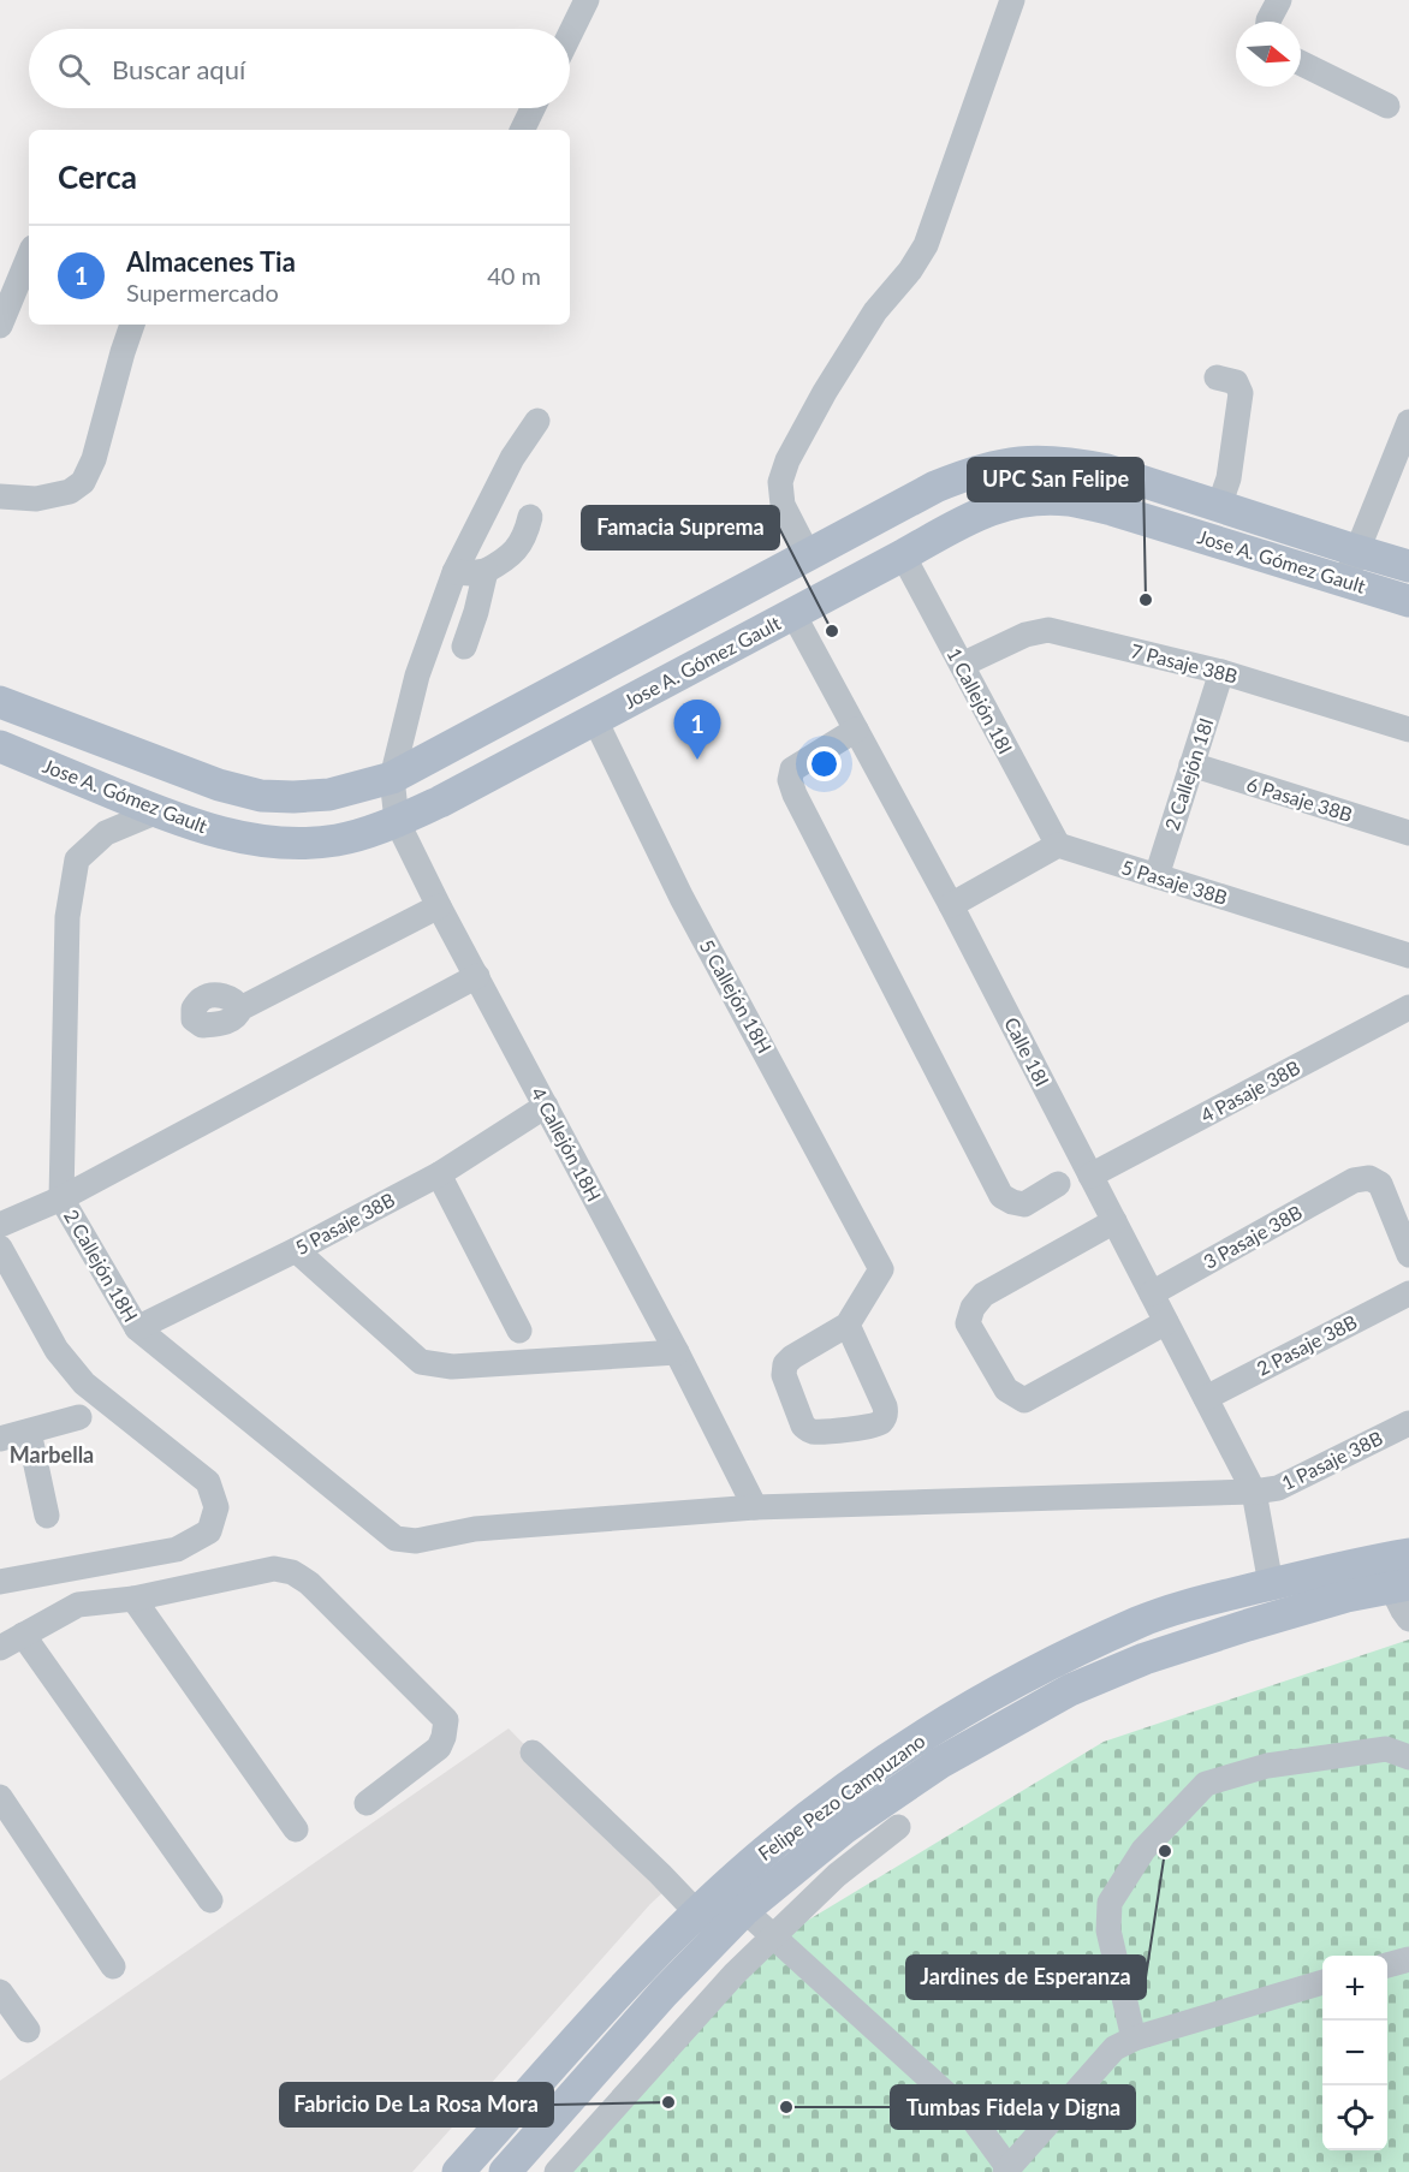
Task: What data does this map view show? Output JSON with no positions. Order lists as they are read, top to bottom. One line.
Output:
{"streets":{"main road":["Jose A. Gómez Gault","Felipe Pezo Campuzano"],"street":["7 Pasaje 38B","1 Callejón 18I","2 Callejón 18I","6 Pasaje 38B","5 Pasaje 38B","5 Callejón 18H","Calle 18I","4 Pasaje 38B","4 Callejón 18H","3 Pasaje 38B","2 Callejón 18H","2 Pasaje 38B","1 Pasaje 38B"]},"crossings":[["Jose A. Gómez Gault","1 Callejón 18I"],["Jose A. Gómez Gault","5 Callejón 18H"],["Jose A. Gómez Gault","Calle 18I"],["Jose A. Gómez Gault","4 Callejón 18H"],["Jose A. Gómez Gault","2 Callejón 18H"],["7 Pasaje 38B","1 Callejón 18I"],["7 Pasaje 38B","2 Callejón 18I"],["1 Callejón 18I","5 Pasaje 38B"],["2 Callejón 18I","6 Pasaje 38B"],["2 Callejón 18I","5 Pasaje 38B"],["5 Pasaje 38B","4 Callejón 18H"],["5 Pasaje 38B","2 Callejón 18H"],["Calle 18I","4 Pasaje 38B"],["Calle 18I","3 Pasaje 38B"],["Calle 18I","2 Pasaje 38B"],["Calle 18I","1 Pasaje 38B"],["Calle 18I","Felipe Pezo Campuzano"],["4 Callejón 18H","1 Pasaje 38B"],["2 Callejón 18H","1 Pasaje 38B"]],"districts":["Marbella"],"places":["UPC San Felipe","Famacia Suprema","Jardines de Esperanza","Fabricio De La Rosa Mora","Tumbas Fidela y Digna"],"north":"right","page":{"search":"Buscar aquí","heading":"Cerca","list":[{"mark":"1","name":"Almacenes Tia","note":"Supermercado","value":"40 m"}],"pins":"1","map_buttons":["+","−"]}}
